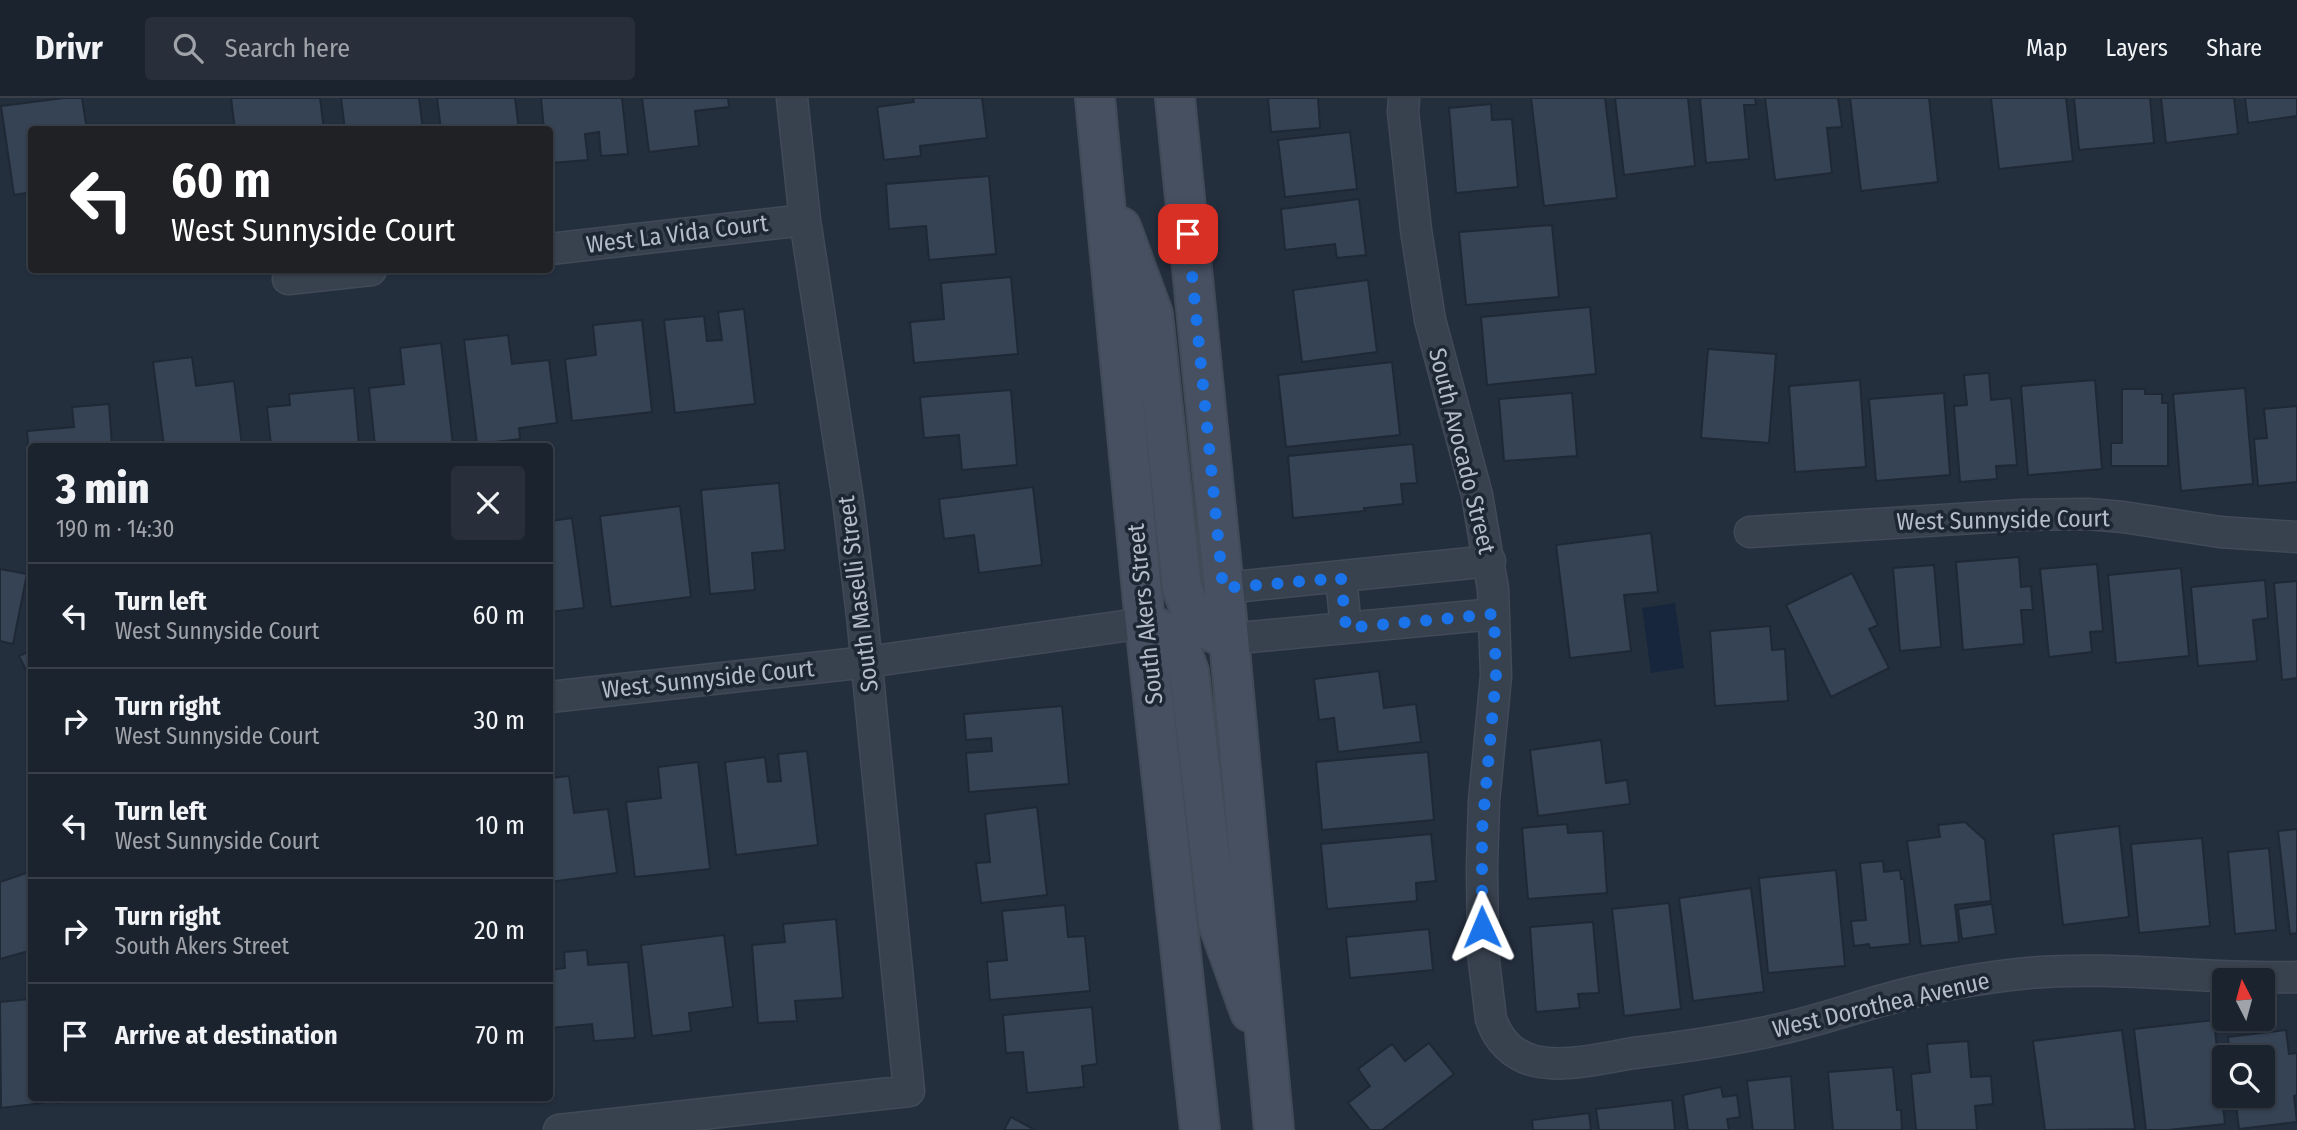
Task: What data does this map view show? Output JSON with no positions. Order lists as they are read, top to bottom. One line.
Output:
{"streets":{"main road":["South Akers Street"],"street":["West La Vida Court","South Avocado Street","West Sunnyside Court","South Maselli Street","West Dorothea Avenue"]},"crossings":[["West La Vida Court","South Maselli Street"],["South Avocado Street","West Dorothea Avenue"],["West Sunnyside Court","South Maselli Street"],["West Sunnyside Court","South Akers Street"]],"north":"top","page":{"header":"Drivr","search":"Search here","nav":["Map","Layers","Share"],"turn":["60 m","West Sunnyside Court"],"heading":["3 min","190 m · 14:30"],"list":[{"name":"Turn left","note":"West Sunnyside Court","value":"60 m"},{"name":"Turn right","note":"West Sunnyside Court","value":"30 m"},{"name":"Turn left","note":"West Sunnyside Court","value":"10 m"},{"name":"Turn right","note":"South Akers Street","value":"20 m"},{"name":"Arrive at destination","value":"70 m"}]}}
